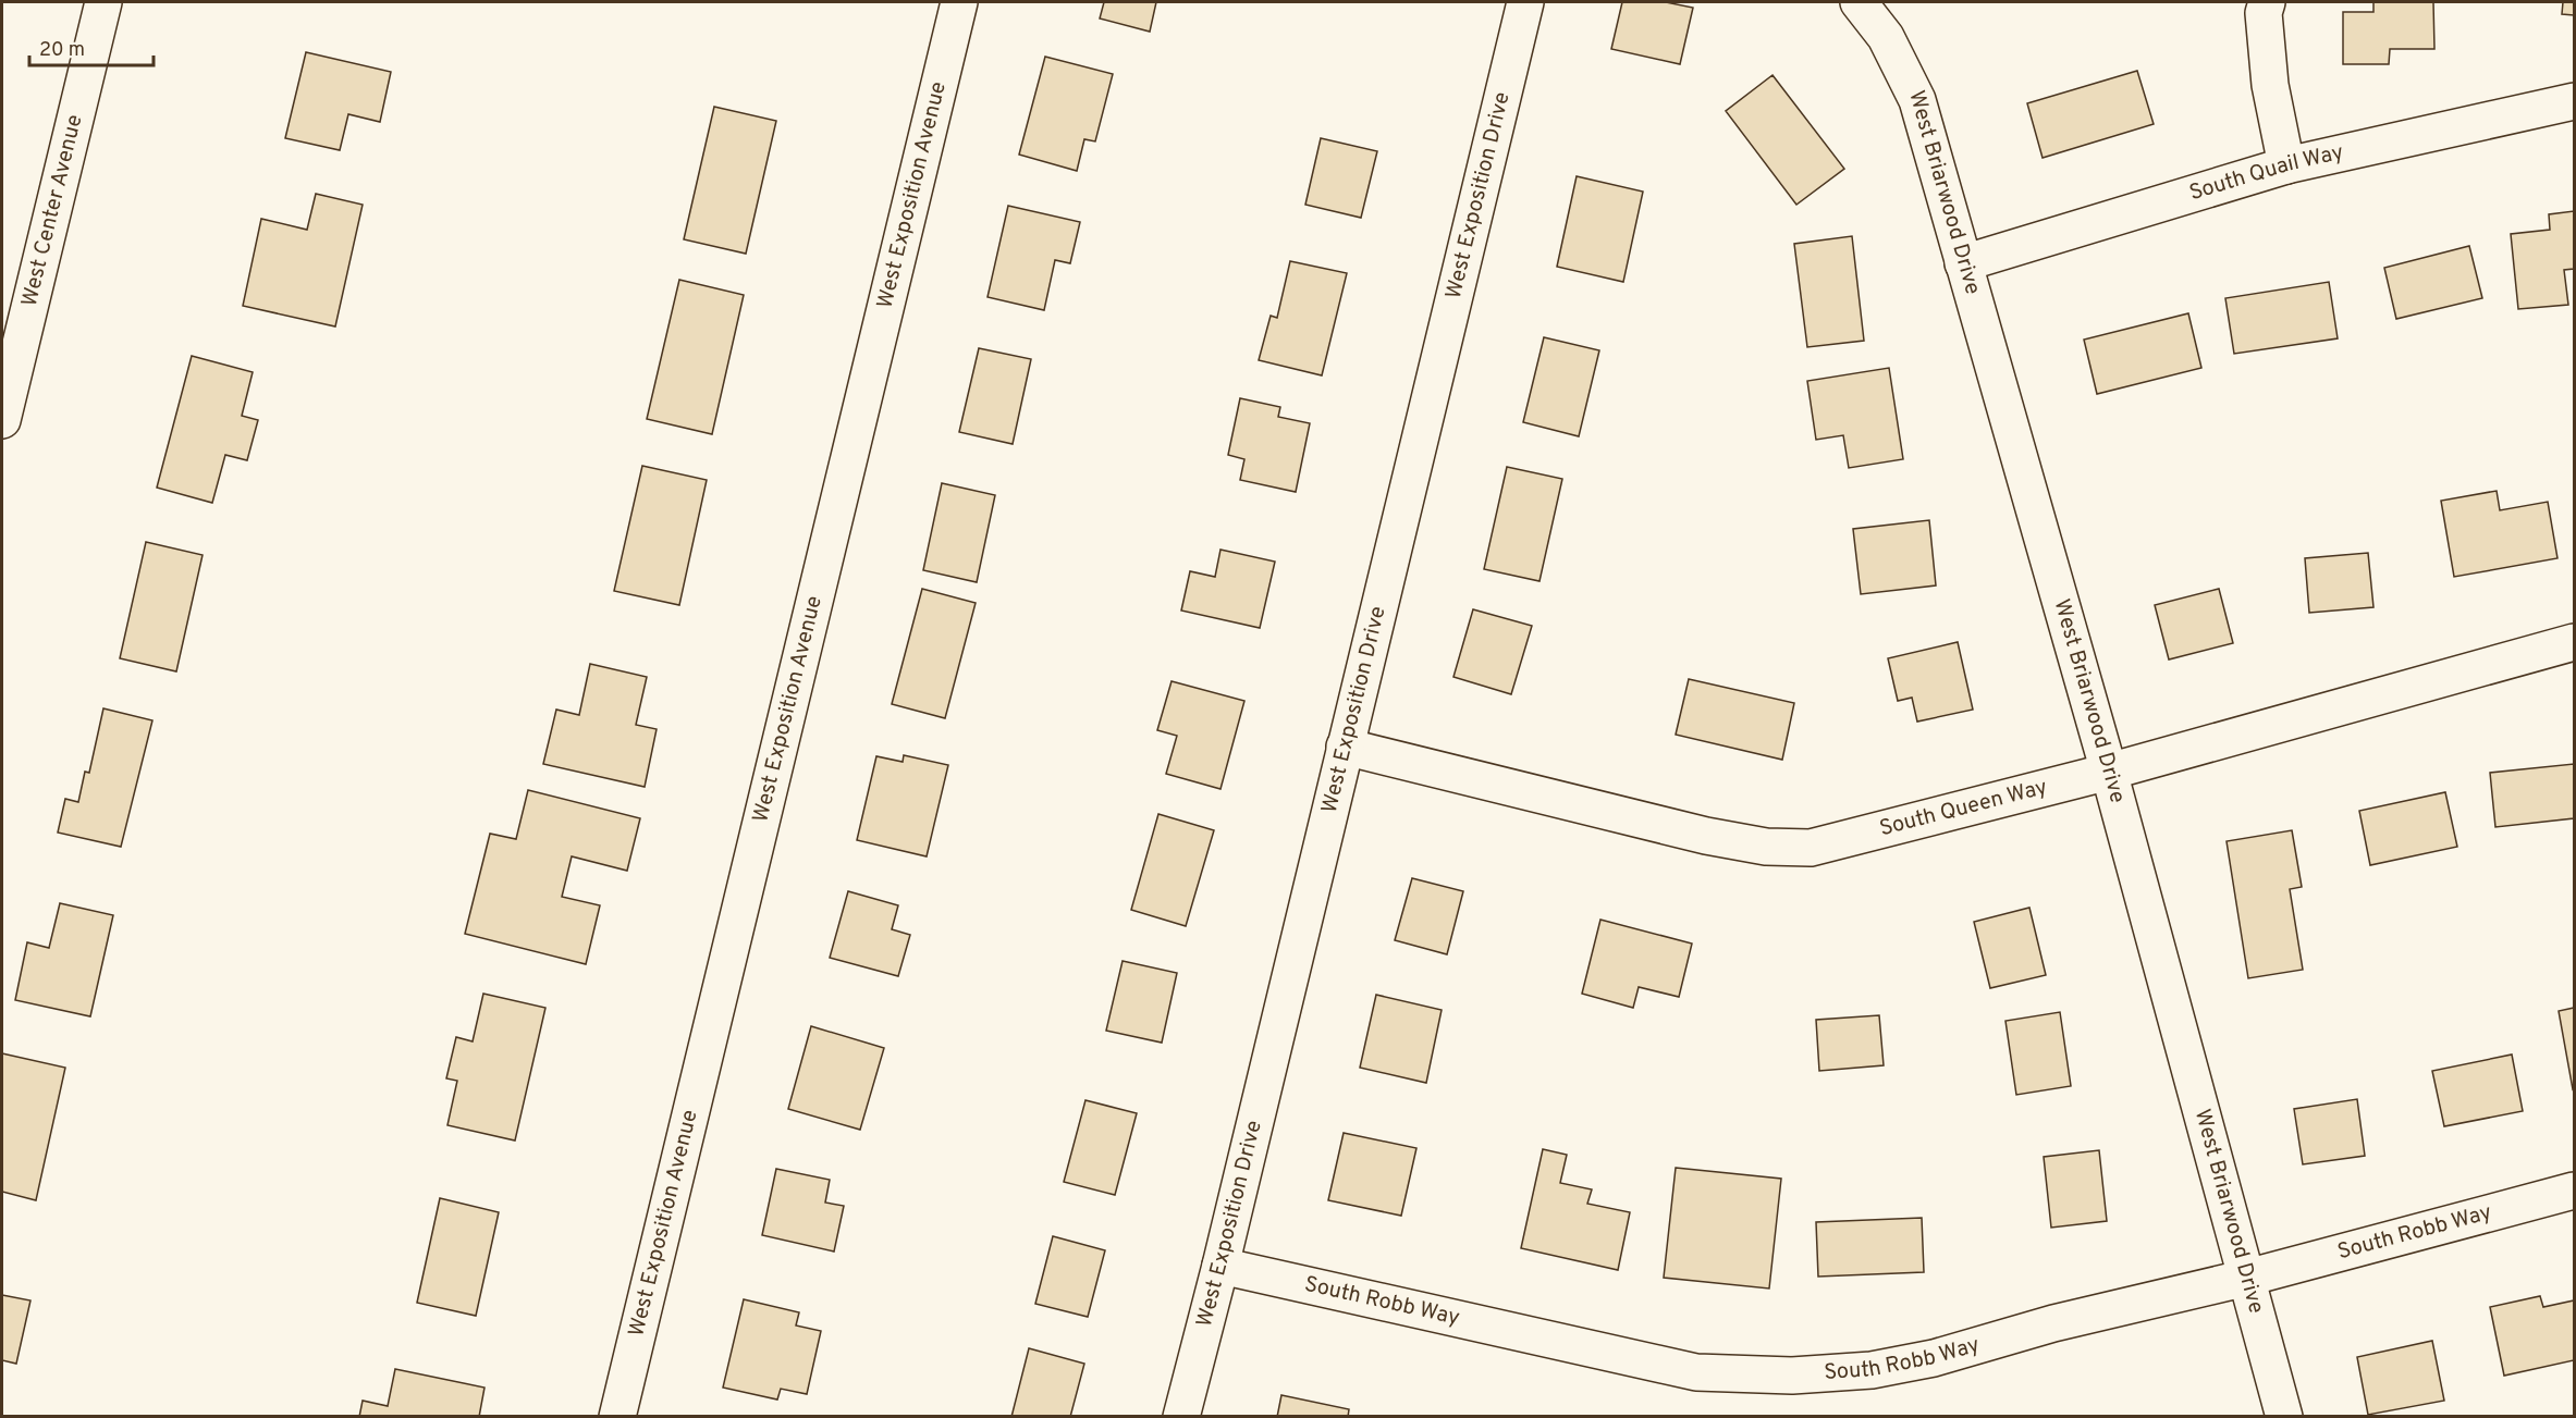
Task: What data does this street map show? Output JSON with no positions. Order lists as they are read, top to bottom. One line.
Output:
{"streets":{"street":["South Quail Way","West Briarwood Drive","West Exposition Avenue","West Exposition Drive","West Center Avenue","South Queen Way","South Robb Way"]},"crossings":[["South Quail Way","West Briarwood Drive"],["West Briarwood Drive","South Queen Way"],["West Briarwood Drive","South Robb Way"],["West Exposition Drive","South Queen Way"],["West Exposition Drive","South Robb Way"]],"scale_bar":"20 m"}
